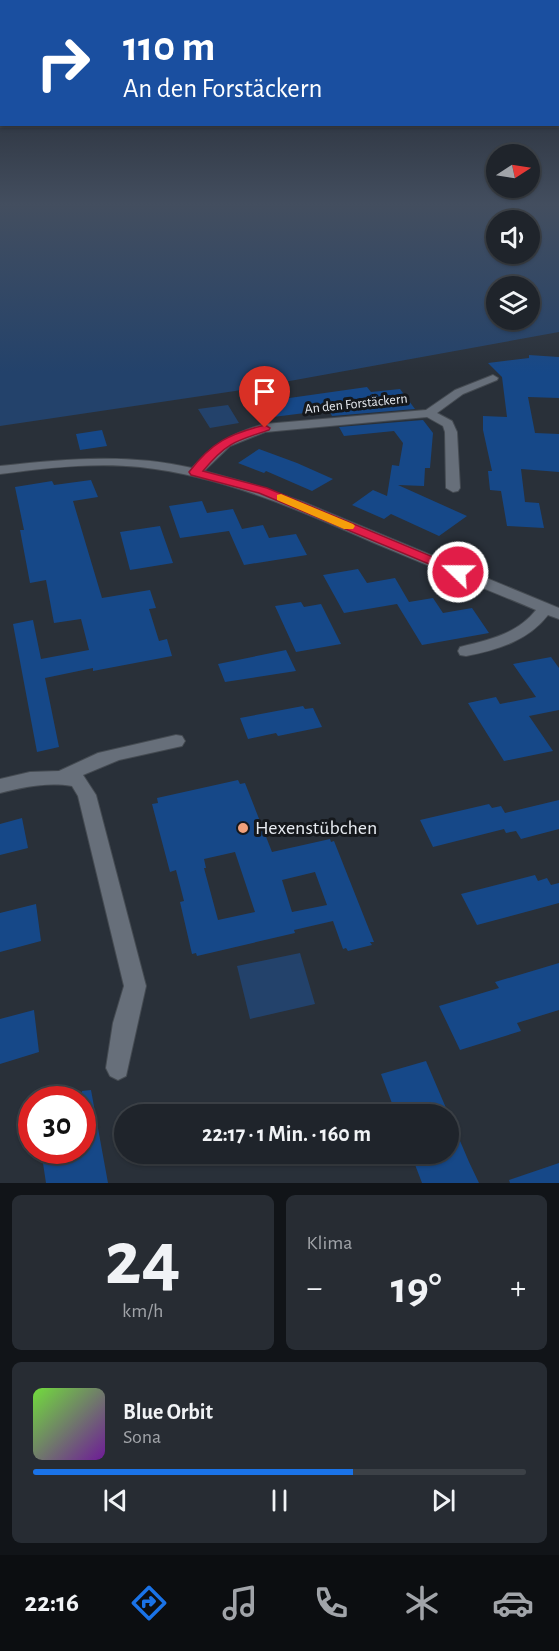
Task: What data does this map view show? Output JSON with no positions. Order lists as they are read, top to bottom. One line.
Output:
{"streets":{"street":["An den Forstäckern"]},"places":["Hexenstübchen"],"north":"right","page":{"turn":["110 m","An den Forstäckern"],"limit":"30","trip":"22:17 · 1 Min. · 160 m","tile":[["24","km/h"],"Klima"],"heat":["−","19°","+"],"song":["Blue Orbit","Sona"],"tabs":"22:16"}}
